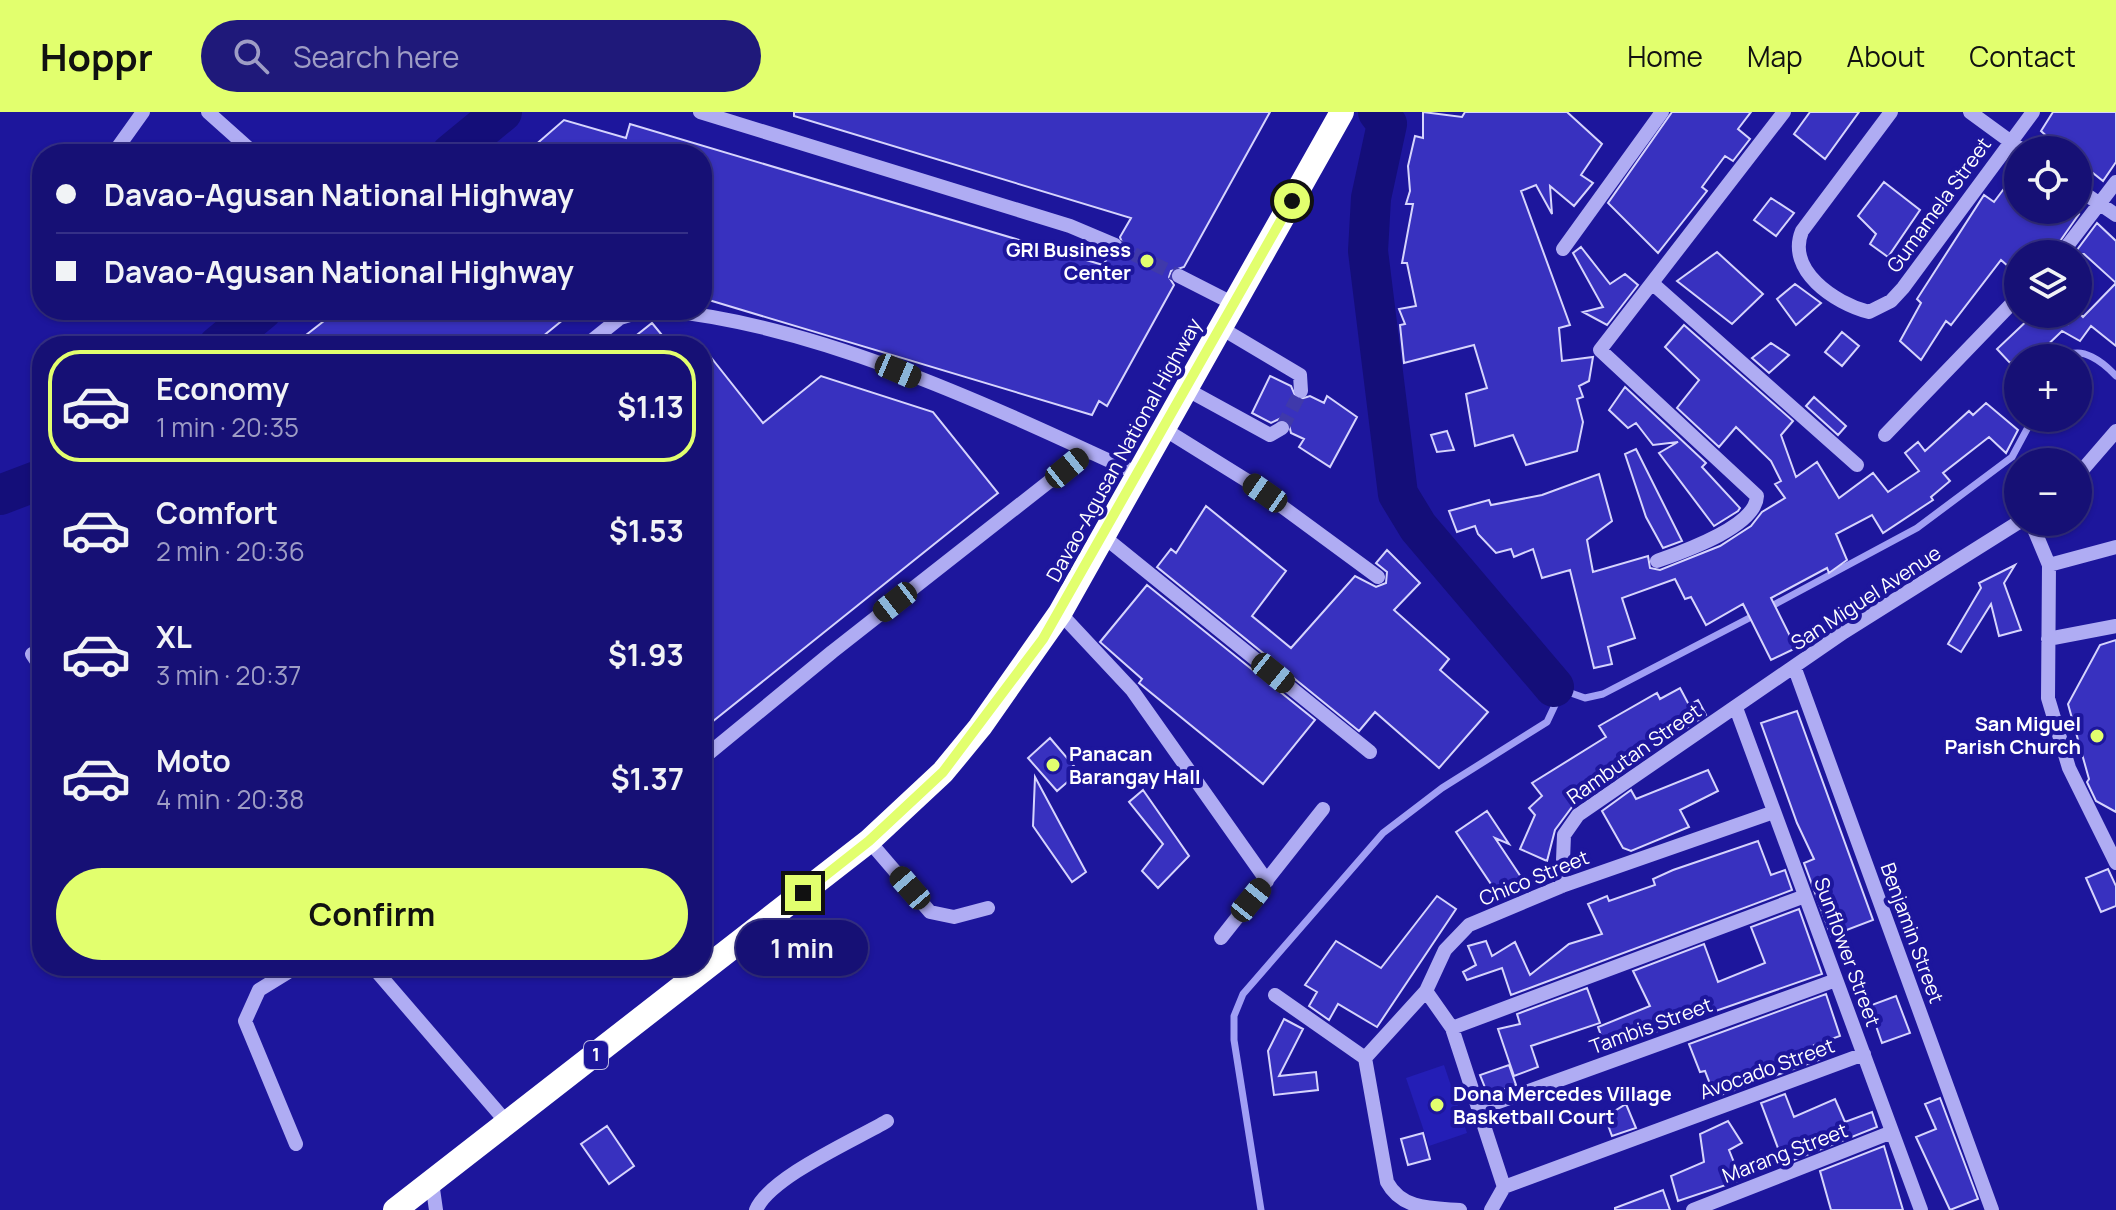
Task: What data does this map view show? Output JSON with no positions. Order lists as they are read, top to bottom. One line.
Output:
{"streets":{"highway":["Davao-Agusan National Highway","1"],"street":["Gumamela Street","San Miguel Avenue","Rambutan Street","Chico Street","Benjamin Street","Sunflower Street","Tambis Street","Avocado Street","Marang Street"]},"crossings":[["San Miguel Avenue","Rambutan Street"],["San Miguel Avenue","Benjamin Street"],["San Miguel Avenue","Sunflower Street"],["Rambutan Street","Chico Street"],["Rambutan Street","Sunflower Street"],["Chico Street","Sunflower Street"],["Sunflower Street","Tambis Street"],["Sunflower Street","Avocado Street"],["Sunflower Street","Marang Street"]],"places":["GRI Business Center","San Miguel Parish Church","Panacan Barangay Hall","Dona Mercedes Village Basketball Court"],"page":{"header":"Hoppr","search":"Search here","nav":["Home","Map","About","Contact"],"map_buttons":["+","−"],"banner":["Davao-Agusan National Highway","Davao-Agusan National Highway"],"list":[{"name":"Economy","note":"1 min · 20:35","value":"$1.13"},{"name":"Comfort","note":"2 min · 20:36","value":"$1.53"},{"name":"XL","note":"3 min · 20:37","value":"$1.93"},{"name":"Moto","note":"4 min · 20:38","value":"$1.37"}],"buttons":"Confirm","bubble":"1 min"}}
